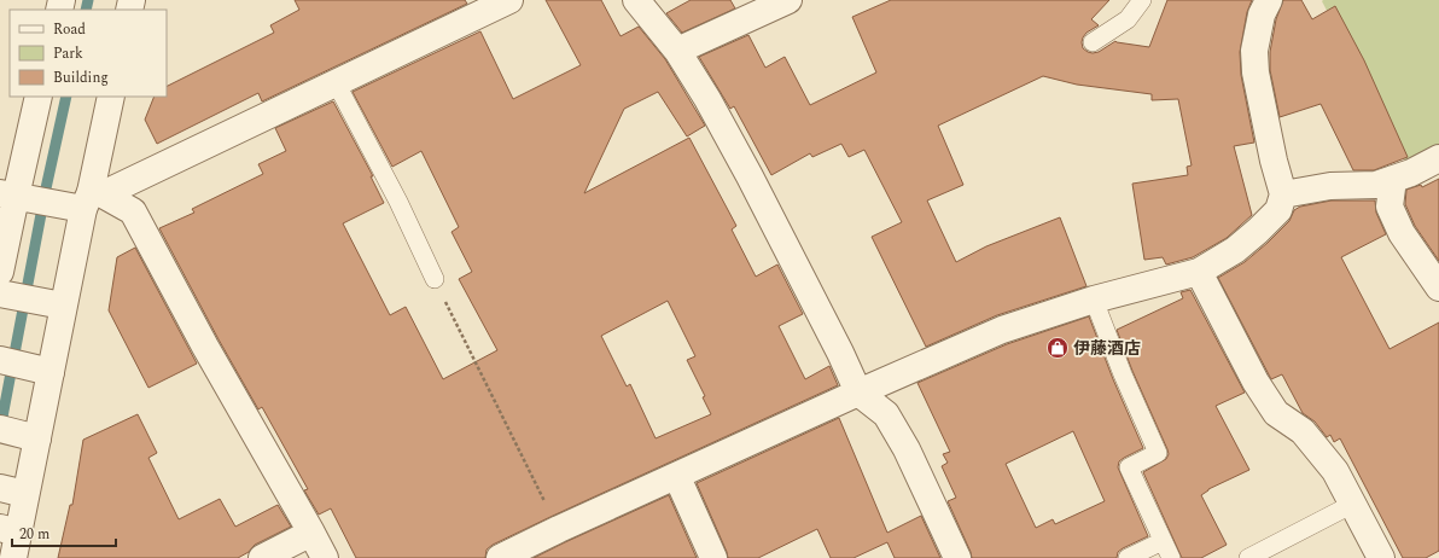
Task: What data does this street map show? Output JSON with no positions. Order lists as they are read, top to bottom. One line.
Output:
{"places":{"shop":["伊藤酒店"]},"legend":["Road","Park","Building"],"scale_bar":"20 m"}
